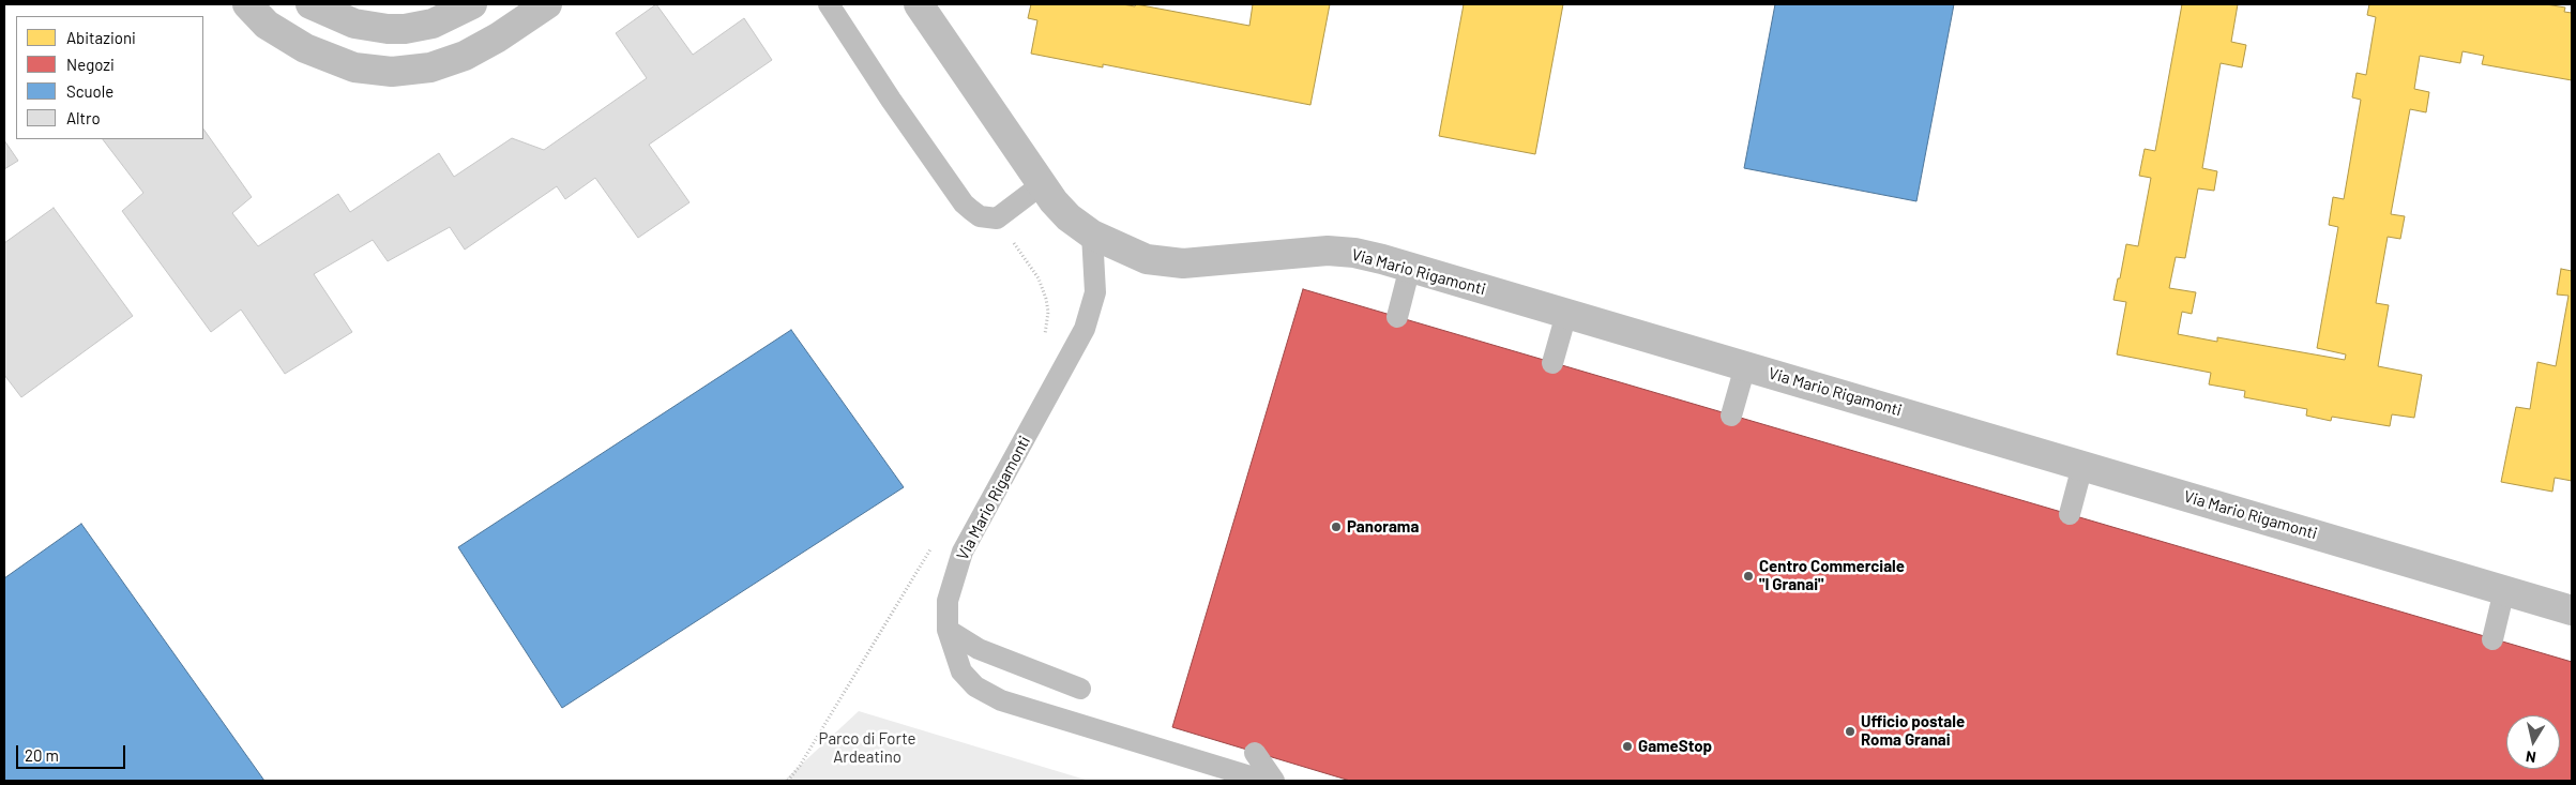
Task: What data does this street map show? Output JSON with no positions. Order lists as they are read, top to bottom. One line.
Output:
{"streets":{"street":["Via Mario Rigamonti"]},"parks":["Parco di Forte Ardeatino"],"places":["Panorama","Centro Commerciale \"I Granai\"","Ufficio postale Roma Granai","GameStop"],"legend":["Abitazioni","Negozi","Scuole","Altro"],"scale_bar":"20 m","north":"bottom"}
